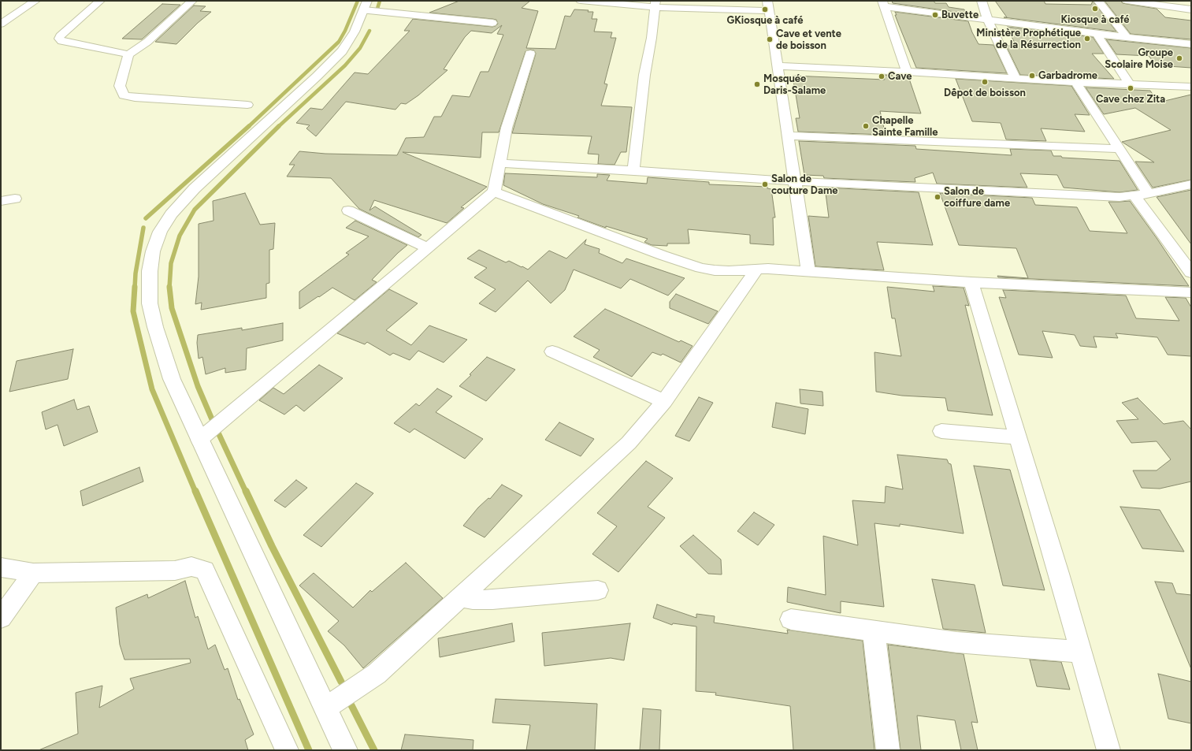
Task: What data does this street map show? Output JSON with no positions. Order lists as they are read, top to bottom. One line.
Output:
{"places":["Kiosque à café","GKiosque à café","Buvette","Ministère Prophétique de la Résurrection","Cave et vente de boisson","Groupe Scolaire Moise","Garbadrome","Cave","Dêpot de boisson","Mosquée Daris-Salame","Cave chez Zita","Chapelle Sainte Famille","Salon de couture Dame","Salon de coiffure dame"]}
